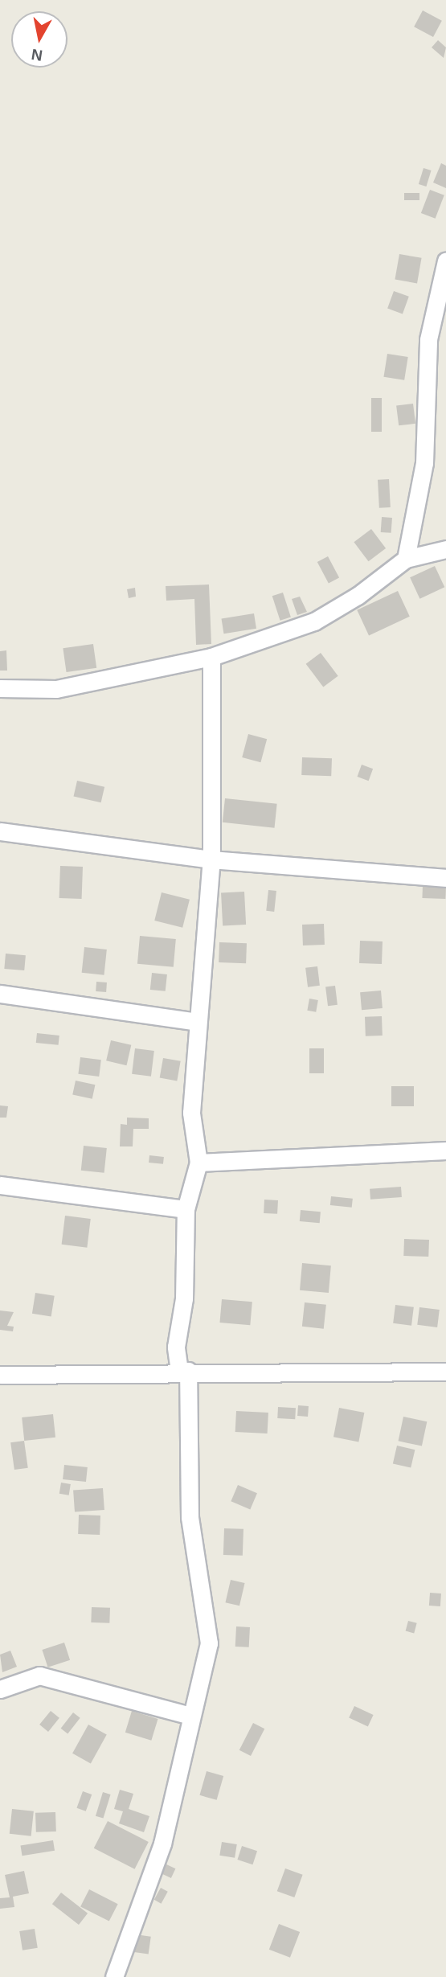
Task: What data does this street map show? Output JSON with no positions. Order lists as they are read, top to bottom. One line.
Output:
{"north":"bottom"}
